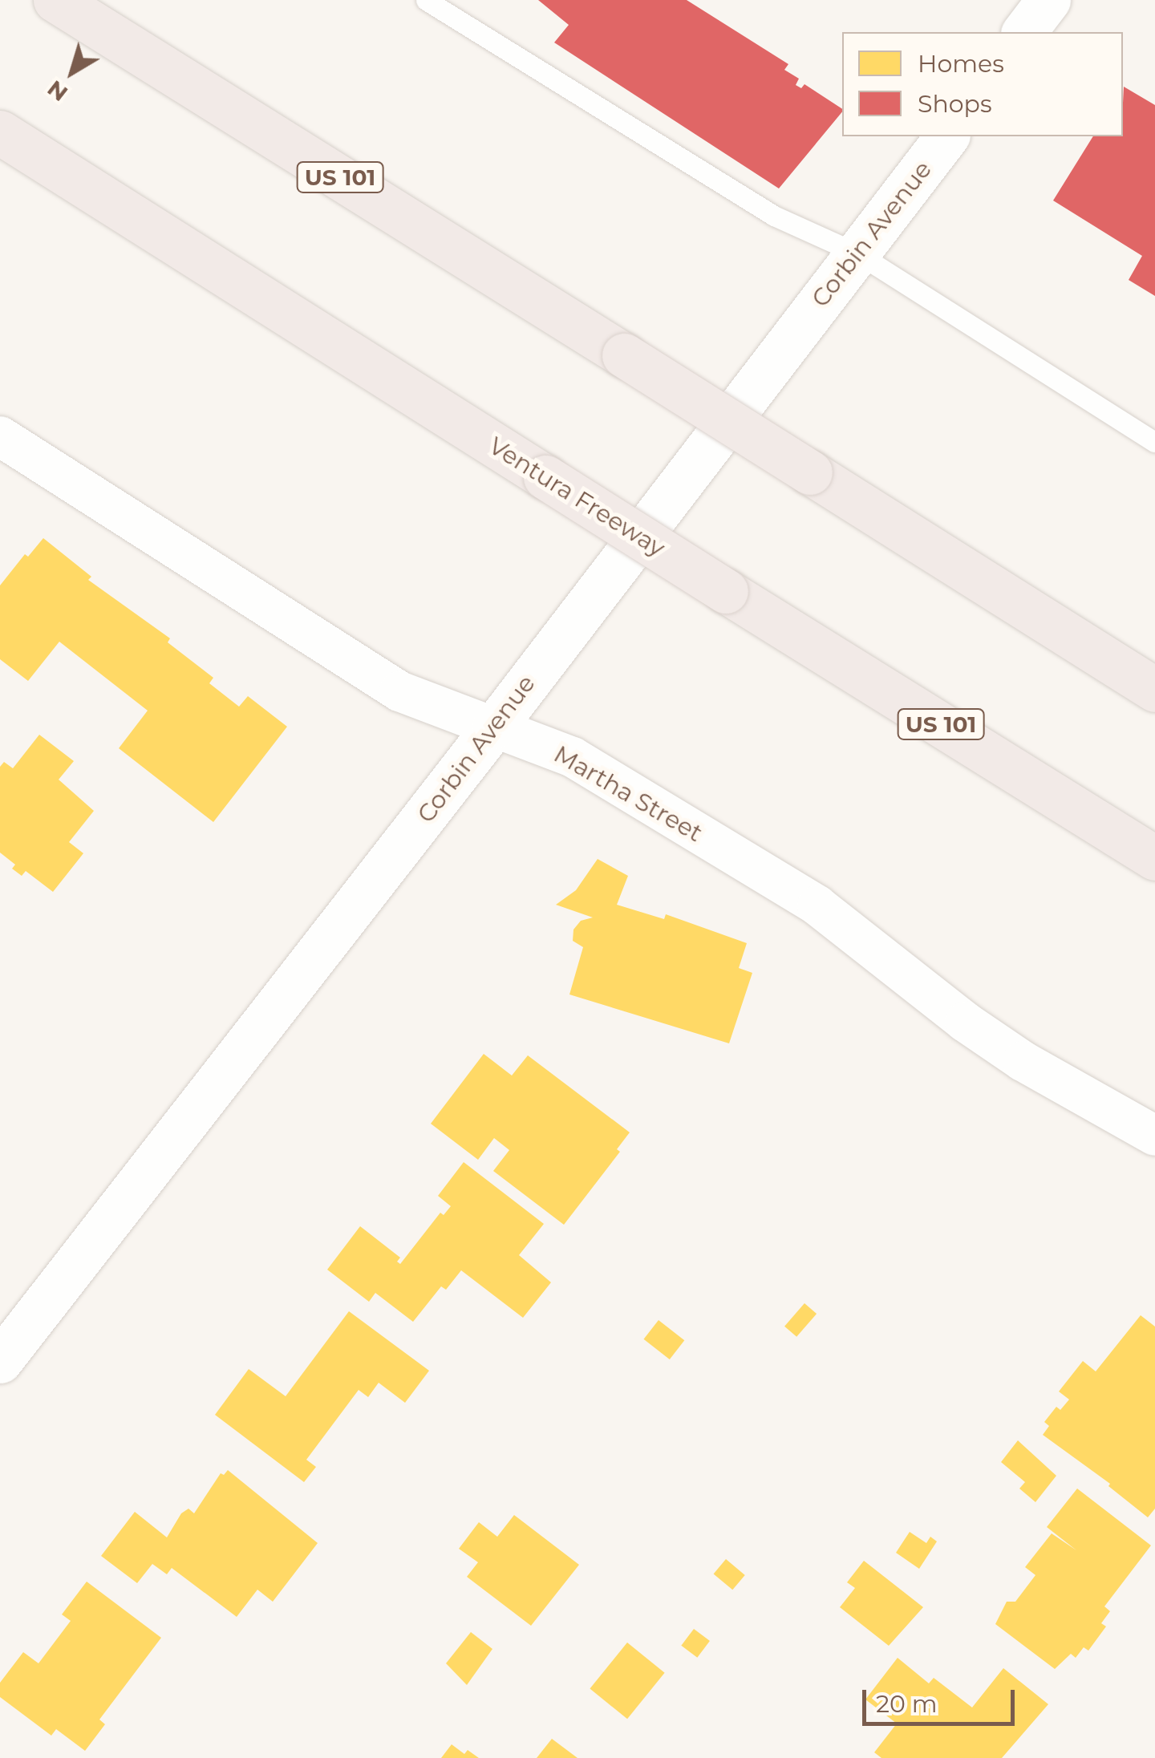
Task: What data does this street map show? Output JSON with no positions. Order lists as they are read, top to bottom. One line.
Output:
{"streets":{"highway":["US 101","Ventura Freeway"],"main road":["Corbin Avenue"],"street":["Martha Street"]},"crossings":[["Corbin Avenue","Martha Street"]],"legend":["Homes","Shops"],"scale_bar":"20 m","north":"bottom left"}
